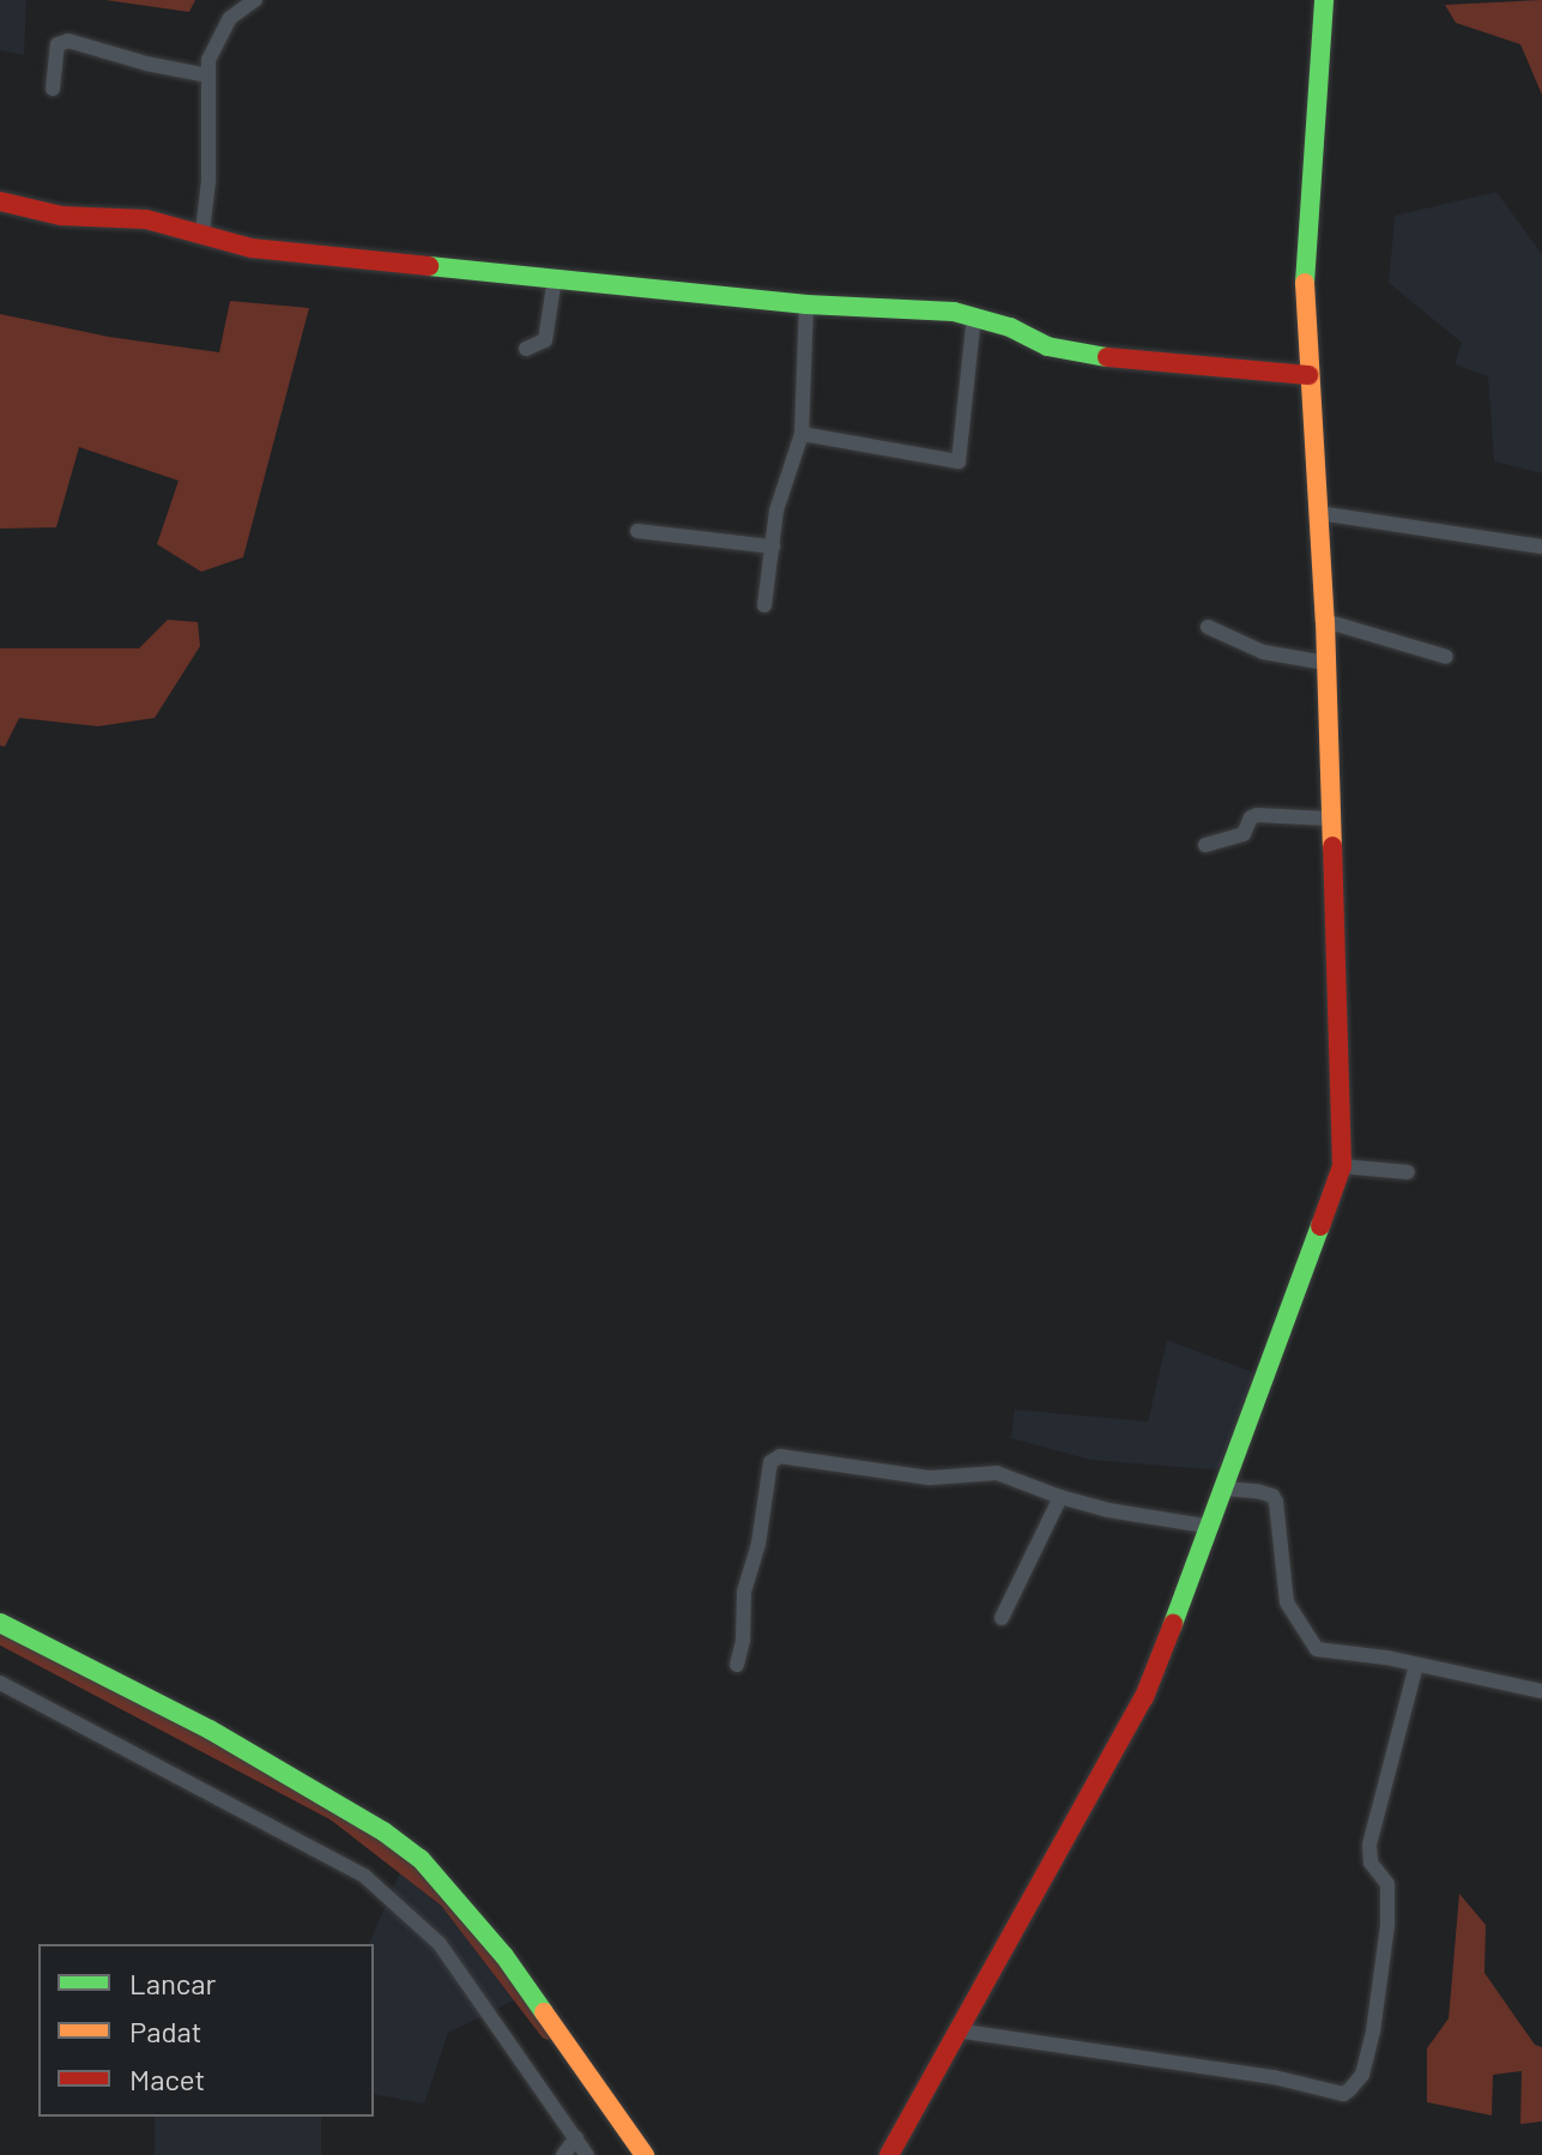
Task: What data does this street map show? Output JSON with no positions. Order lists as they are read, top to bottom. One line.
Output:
{"legend":["Lancar","Padat","Macet"]}
